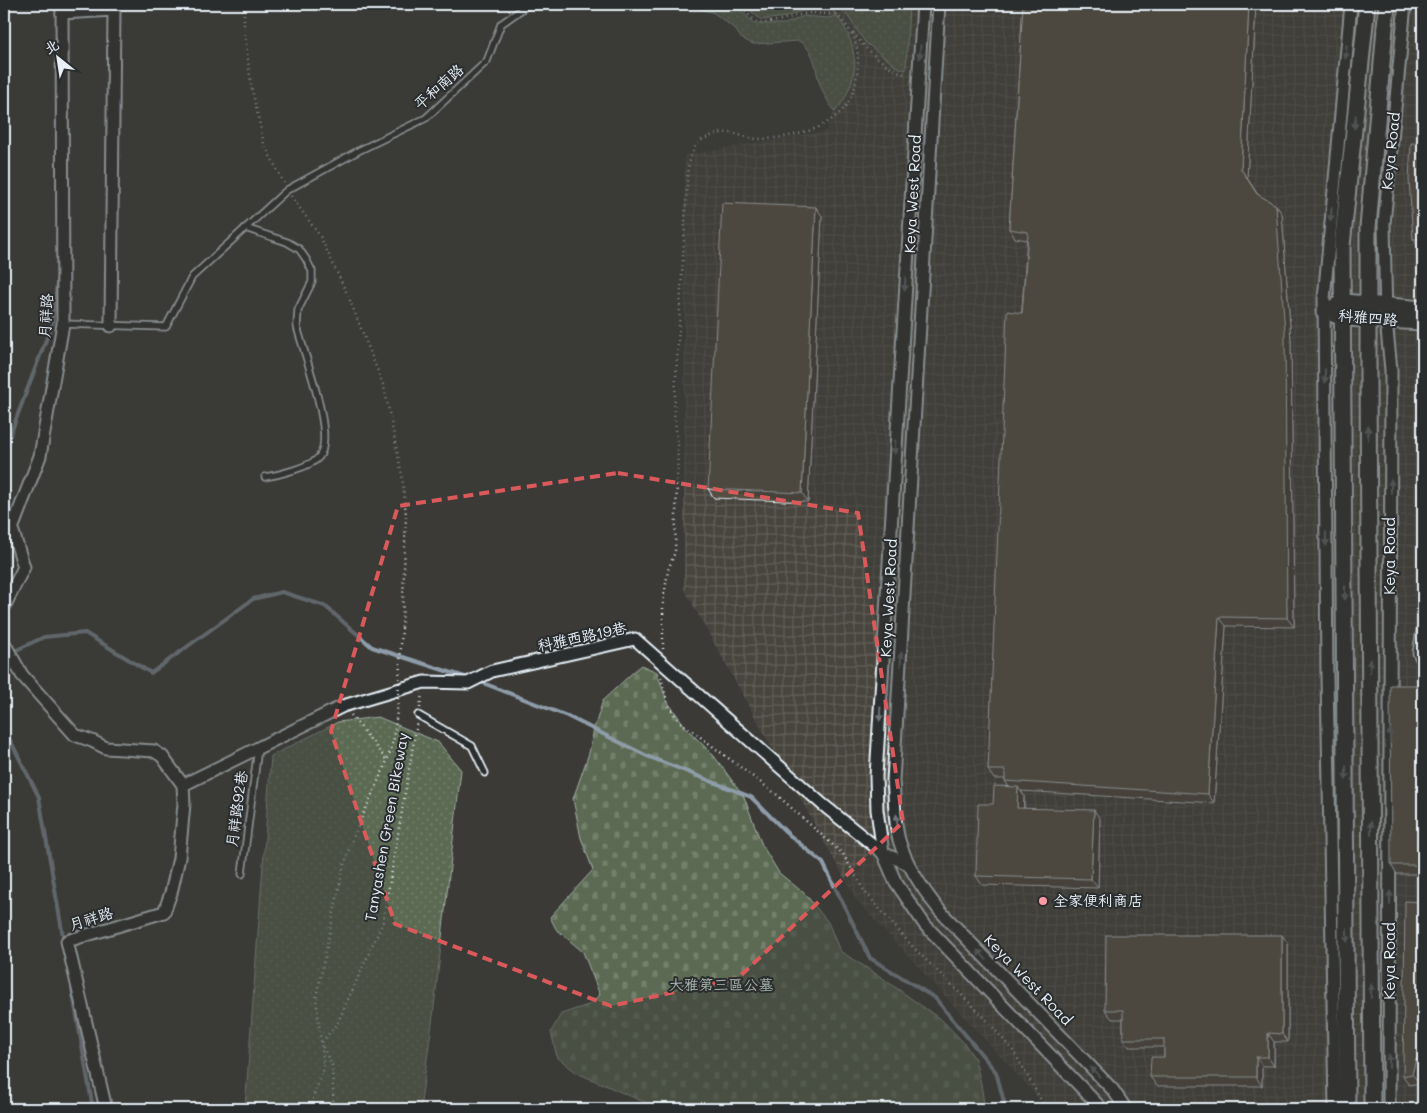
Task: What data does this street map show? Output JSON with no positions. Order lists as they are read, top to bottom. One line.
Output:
{"streets":{"street":["Keya Road","Keya West Road","月祥路","科雅四路","科雅西路19巷"],"lane":["平和南路","月祥路92巷"],"path":["Tanyashen Green Bikeway"]},"crossings":[["平和南路","月祥路"],["Keya Road","科雅四路"],["Keya West Road","科雅西路19巷"],["科雅西路19巷","月祥路92巷"],["科雅西路19巷","Tanyashen Green Bikeway"]],"parks":["大雅第三區公墓"],"places":["全家便利商店"],"north":"top left"}
